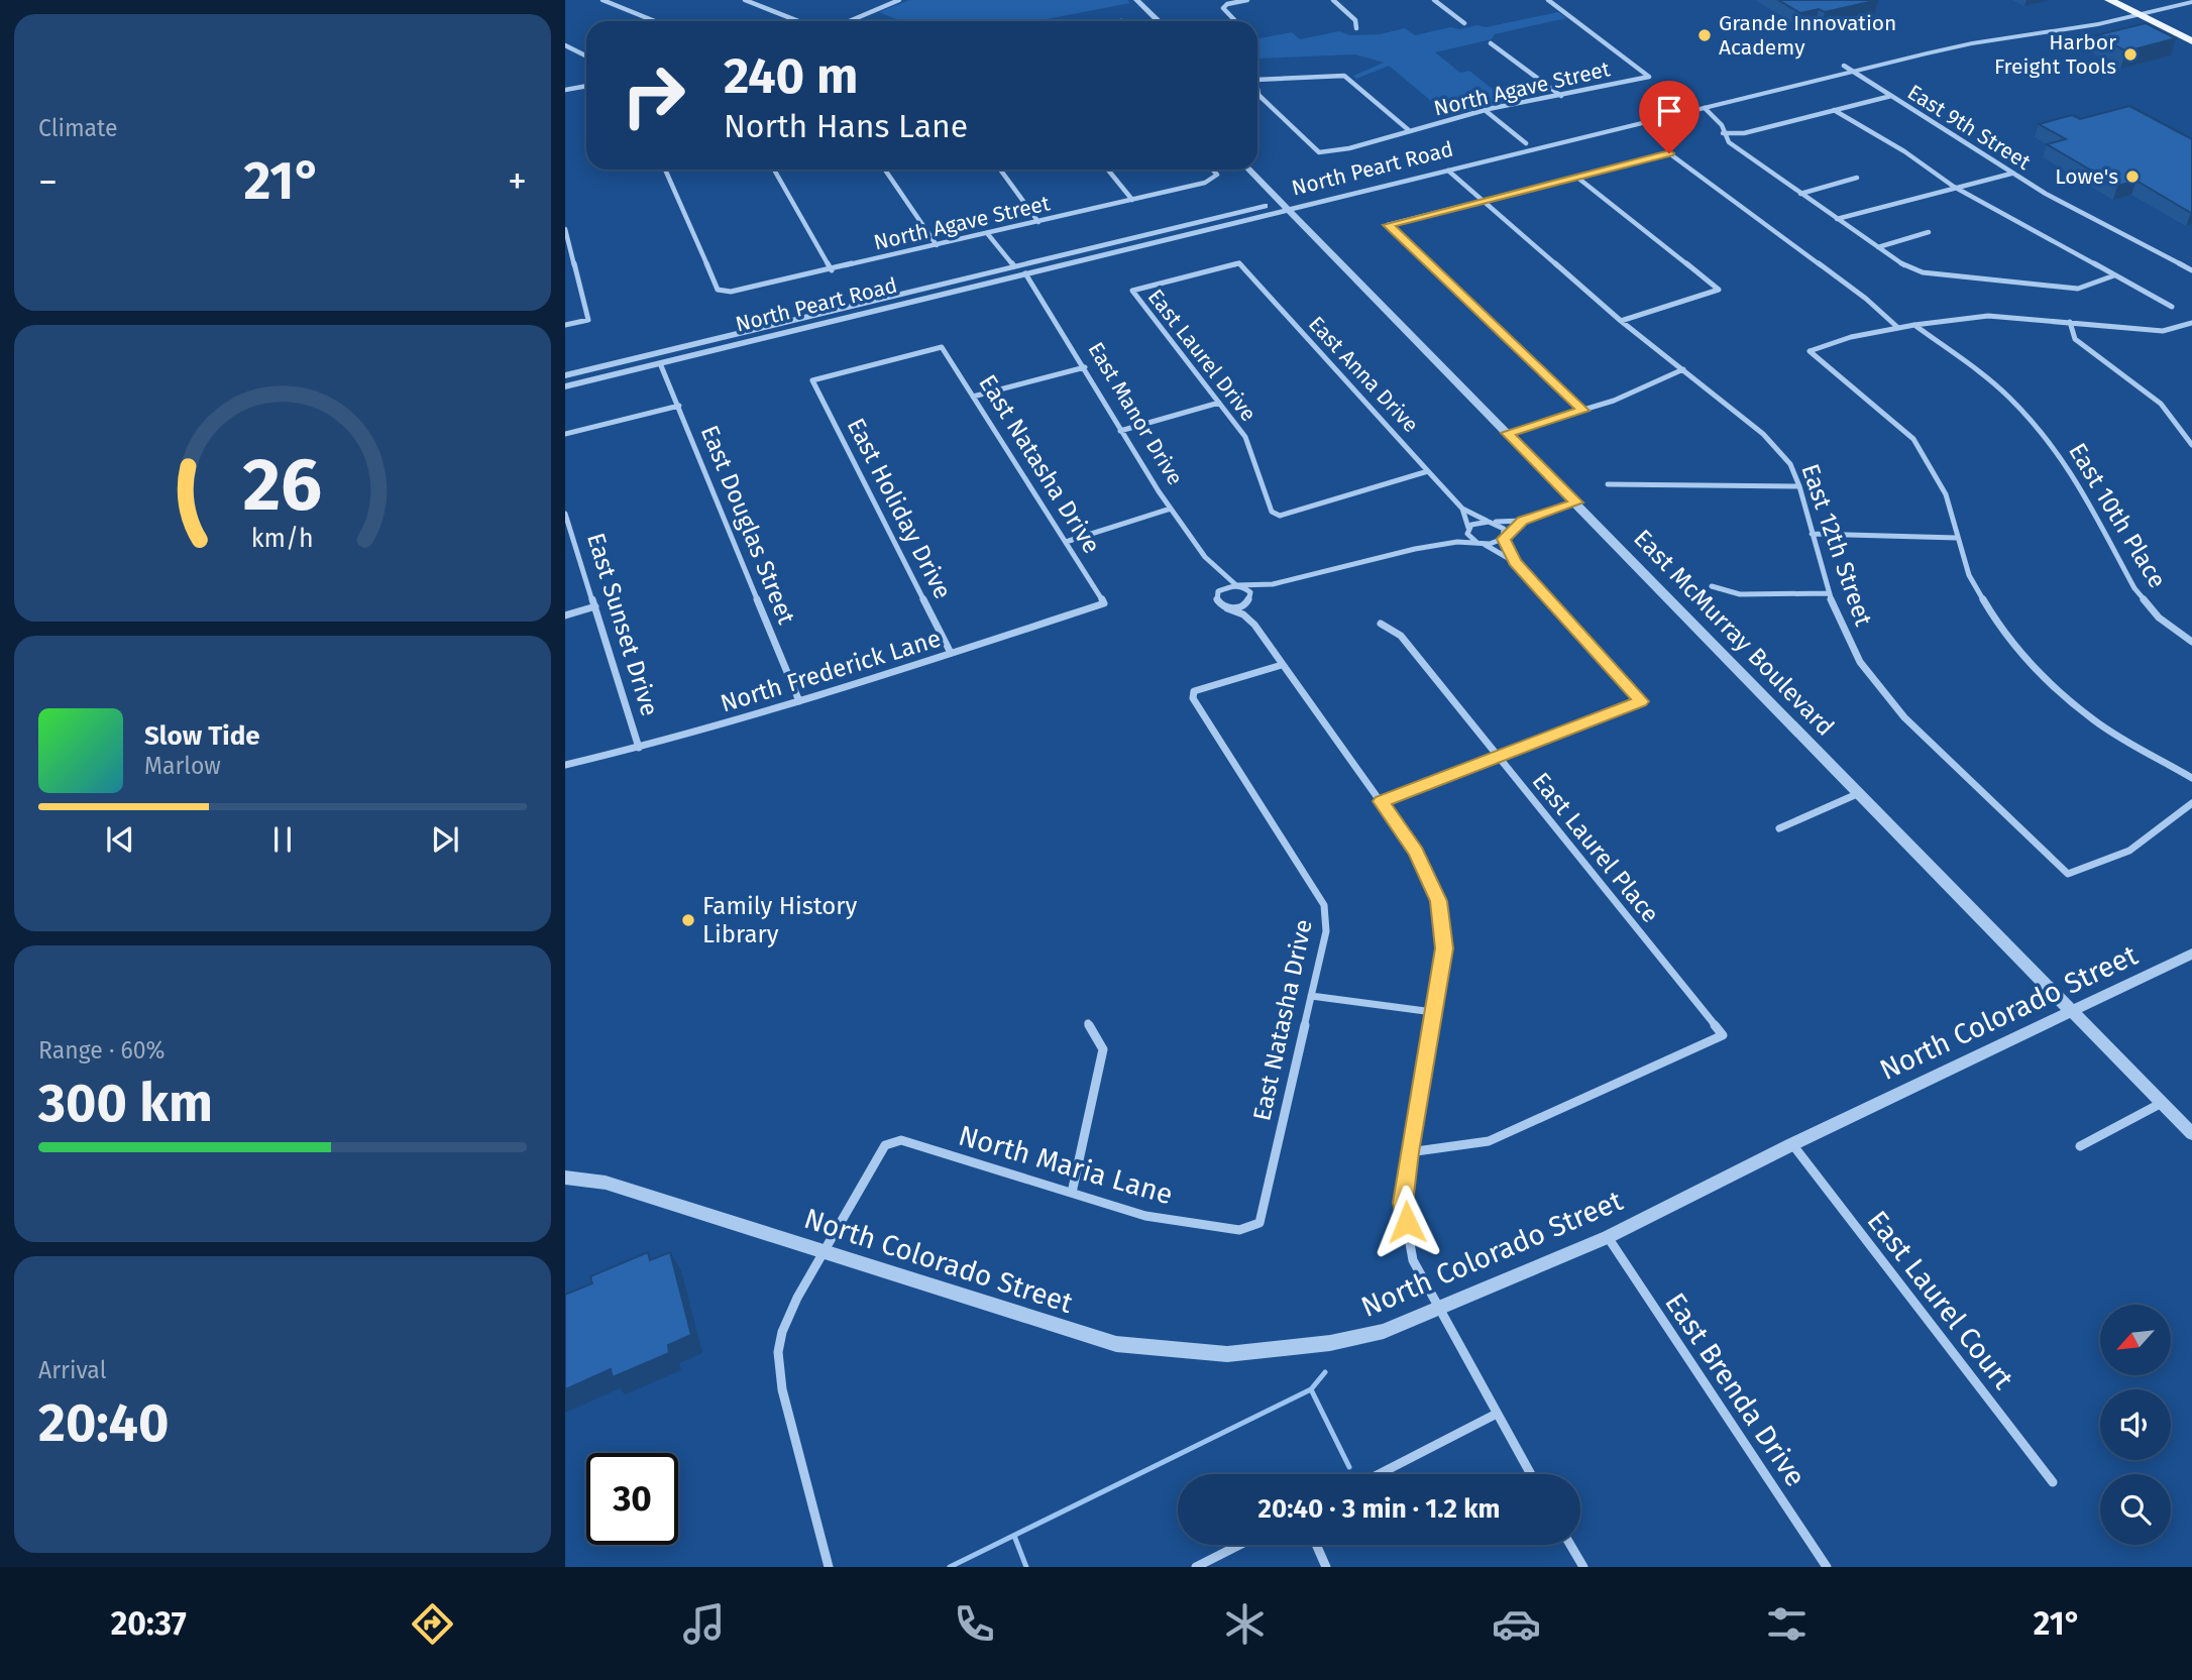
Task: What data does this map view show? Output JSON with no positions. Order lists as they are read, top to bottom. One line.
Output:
{"streets":{"street":["North Agave Street","East 9th Street","North Peart Road","East Laurel Drive","East Anna Drive","East Manor Drive","East Natasha Drive","East Holiday Drive","East 10th Place","East Douglas Street","East 12th Street","East Sunset Drive","East McMurray Boulevard","North Frederick Lane","East Laurel Place","North Colorado Street","North Maria Lane","East Laurel Court","East Brenda Drive"]},"crossings":[["East 9th Street","North Peart Road"],["North Peart Road","East Manor Drive"],["North Peart Road","East Douglas Street"],["North Peart Road","East 12th Street"],["North Peart Road","East McMurray Boulevard"],["East Laurel Drive","East Anna Drive"],["East Natasha Drive","East Holiday Drive"],["East Natasha Drive","North Frederick Lane"],["East Natasha Drive","North Maria Lane"],["East Holiday Drive","North Frederick Lane"],["East Douglas Street","North Frederick Lane"],["East Sunset Drive","North Frederick Lane"],["East McMurray Boulevard","North Colorado Street"],["North Colorado Street","North Maria Lane"],["North Colorado Street","East Laurel Court"],["North Colorado Street","East Brenda Drive"]],"places":["Grande Innovation Academy","Harbor Freight Tools","Lowe's","Family History Library"],"north":"bottom left","page":{"tile":["Climate",["Range · 60%","300 km"],["Arrival","20:40"]],"turn":["240 m","North Hans Lane"],"heat":["−","21°","+"],"song":["Slow Tide","Marlow"],"limit":"30","trip":"20:40 · 3 min · 1.2 km","tabs":["20:37","21°"],"gauge":["26","km/h"]}}
